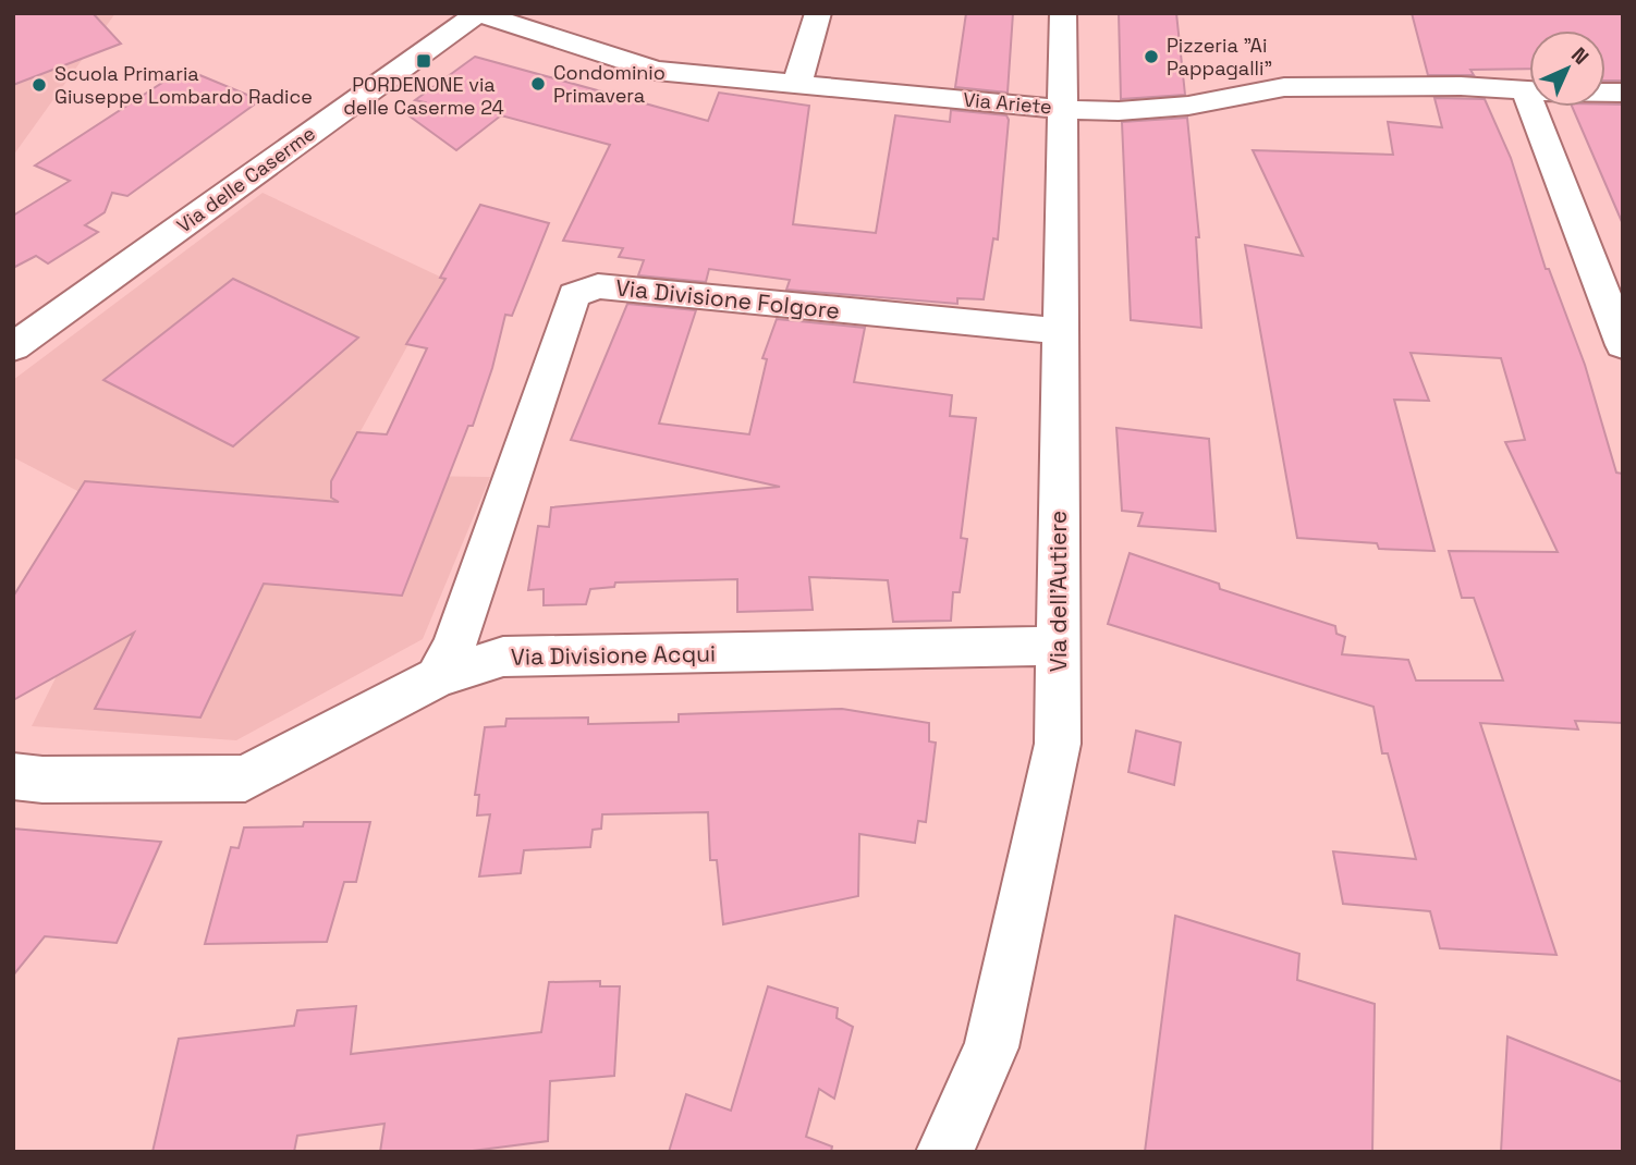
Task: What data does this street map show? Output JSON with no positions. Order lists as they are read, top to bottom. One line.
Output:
{"streets":{"street":["Via Ariete","Via delle Caserme","Via Divisione Folgore","Via dell'Autiere","Via Divisione Acqui"]},"crossings":[["Via Ariete","Via delle Caserme"],["Via Ariete","Via dell'Autiere"],["Via Divisione Folgore","Via dell'Autiere"],["Via Divisione Folgore","Via Divisione Acqui"],["Via dell'Autiere","Via Divisione Acqui"]],"places":{"other":["Pizzeria \"Ai Pappagalli\"","Condominio Primavera","Scuola Primaria Giuseppe Lombardo Radice"],"transit":["PORDENONE via delle Caserme 24"]},"north":"top right"}
